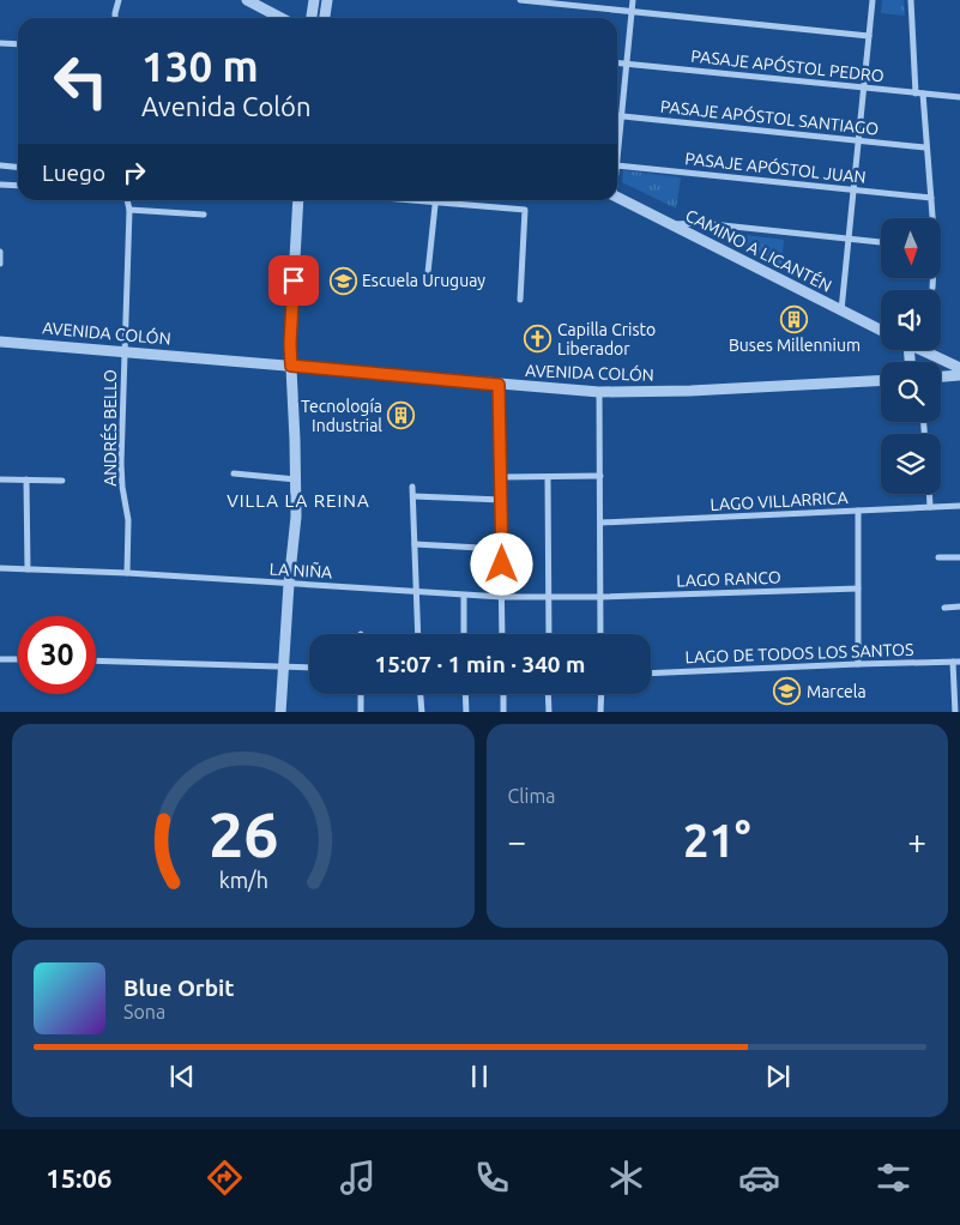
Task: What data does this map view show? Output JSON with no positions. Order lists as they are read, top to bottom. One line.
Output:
{"streets":{"street":["PASAJE APÓSTOL PEDRO","PASAJE APÓSTOL SANTIAGO","PASAJE APÓSTOL JUAN","CAMINO A LICANTÉN","AVENIDA COLÓN","ANDRÉS BELLO","LAGO VILLARRICA","LA NIÑA","LAGO RANCO","LAGO DE TODOS LOS SANTOS"]},"crossings":[["AVENIDA COLÓN","ANDRÉS BELLO"],["ANDRÉS BELLO","LA NIÑA"],["LA NIÑA","LAGO RANCO"]],"districts":["VILLA LA REINA"],"places":{"school or university":["Escuela Uruguay","Marcela"],"building":["Buses Millennium","Tecnología Industrial"],"church":["Capilla Cristo Liberador"]},"north":"bottom","page":{"turn":["130 m","Avenida Colón"],"then":"Luego","limit":"30","trip":"15:07 · 1 min · 340 m","tile":"Clima","heat":["−","21°","+"],"song":["Blue Orbit","Sona"],"tabs":"15:06","gauge":["26","km/h"]}}
